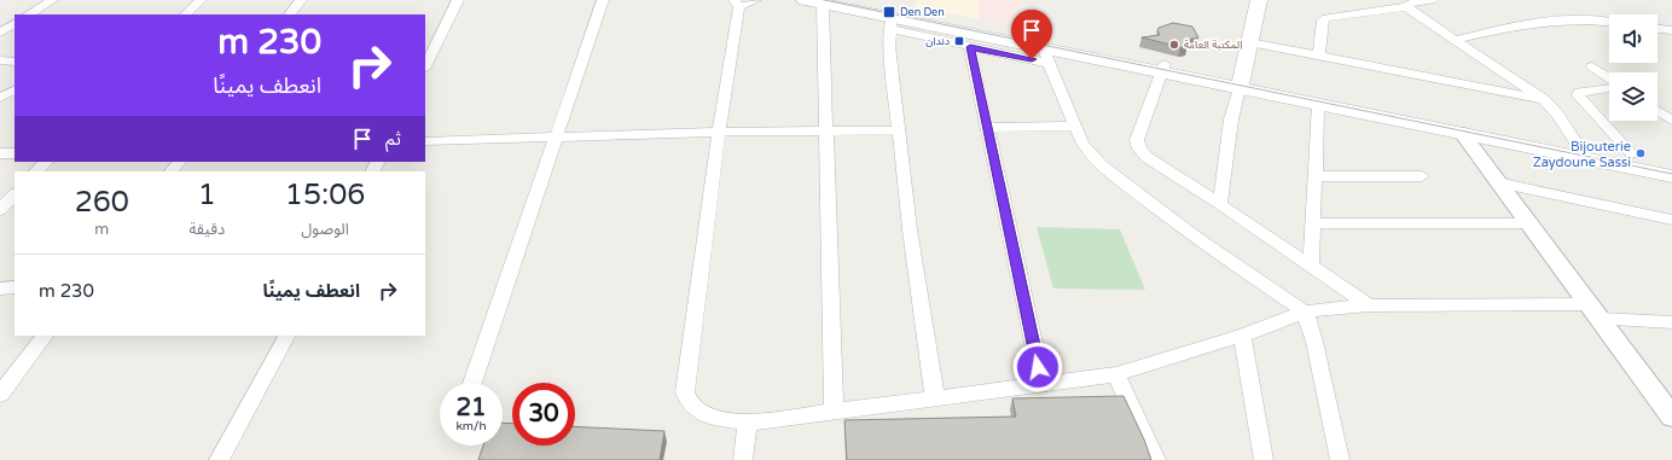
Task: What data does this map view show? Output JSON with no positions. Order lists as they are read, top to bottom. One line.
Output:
{"places":{"transit":["Den Den","دندان"],"other":["المكتبة العامة","Bijouterie Zaydoune Sassi"]},"page":{"turn":["230 m","انعطف يمينًا"],"then":"ثم","eta":["15:06","الوصول","1","دقيقة","260","m"],"list":[{"name":"انعطف يمينًا","value":"230 m"}],"speed":"21 km/h","limit":"30"}}
